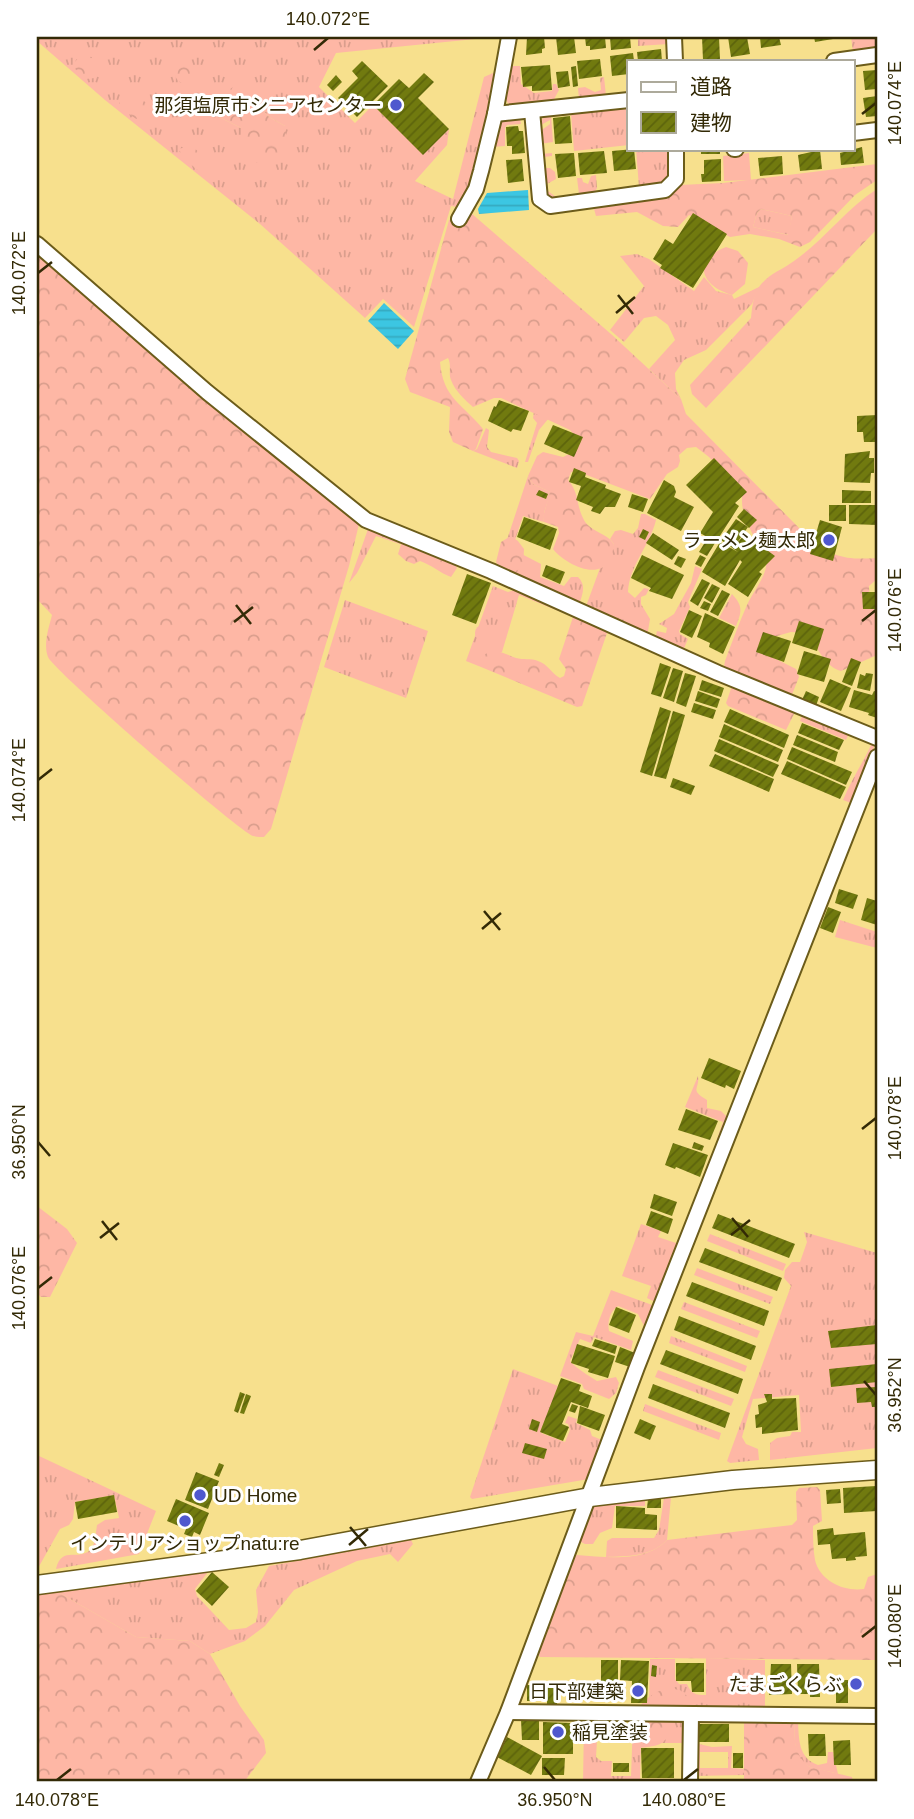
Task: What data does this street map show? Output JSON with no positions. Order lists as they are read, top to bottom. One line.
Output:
{"places":["那須塩原市シニアセンター","ラーメン麺太郎","UD Home","インテリアショップnatu:re","たまごくらぶ","日下部建築","稲見塗装"],"legend":["道路","建物"],"coordinates":["140.072°E","140.074°E","140.076°E","140.078°E","36.950°N","36.952°N","140.080°E"]}
